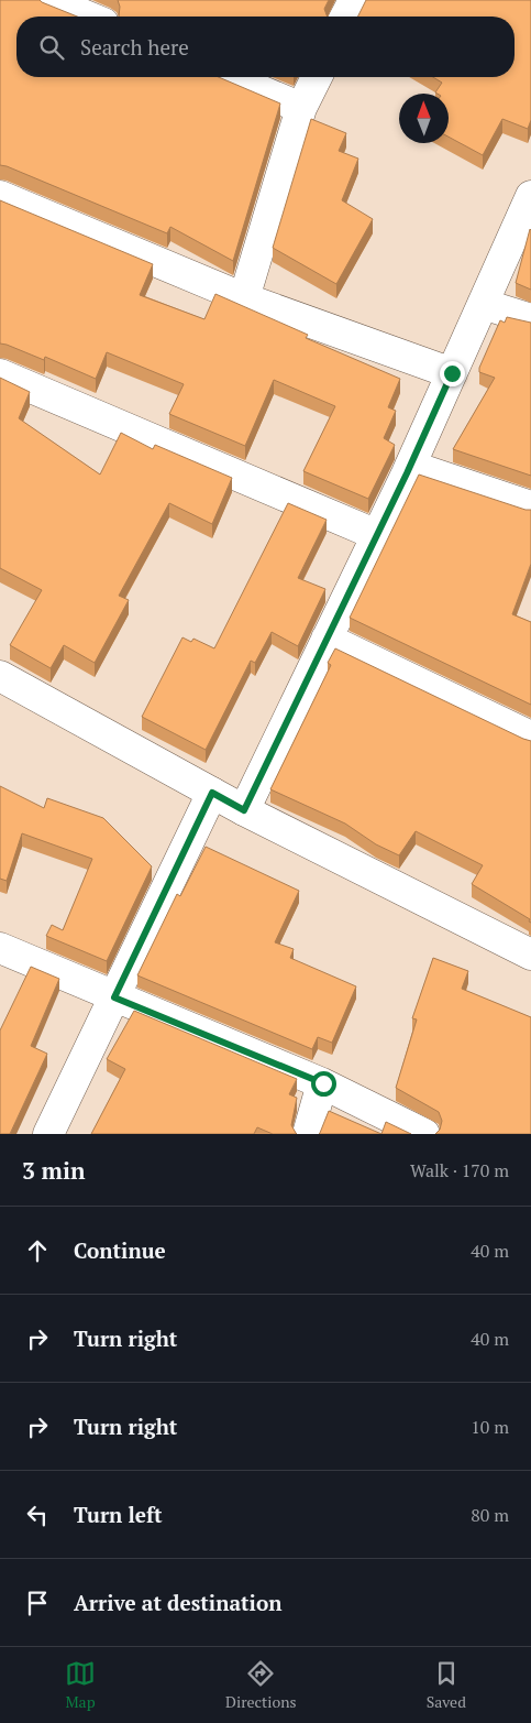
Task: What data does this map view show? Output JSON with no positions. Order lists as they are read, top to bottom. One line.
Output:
{"north":"top","page":{"search":"Search here","heading":["3 min","Walk · 170 m"],"list":[["Continue","40 m"],["Turn right","40 m"],["Turn right","10 m"],["Turn left","80 m"],"Arrive at destination"],"nav":["Map","Directions","Saved"]}}
